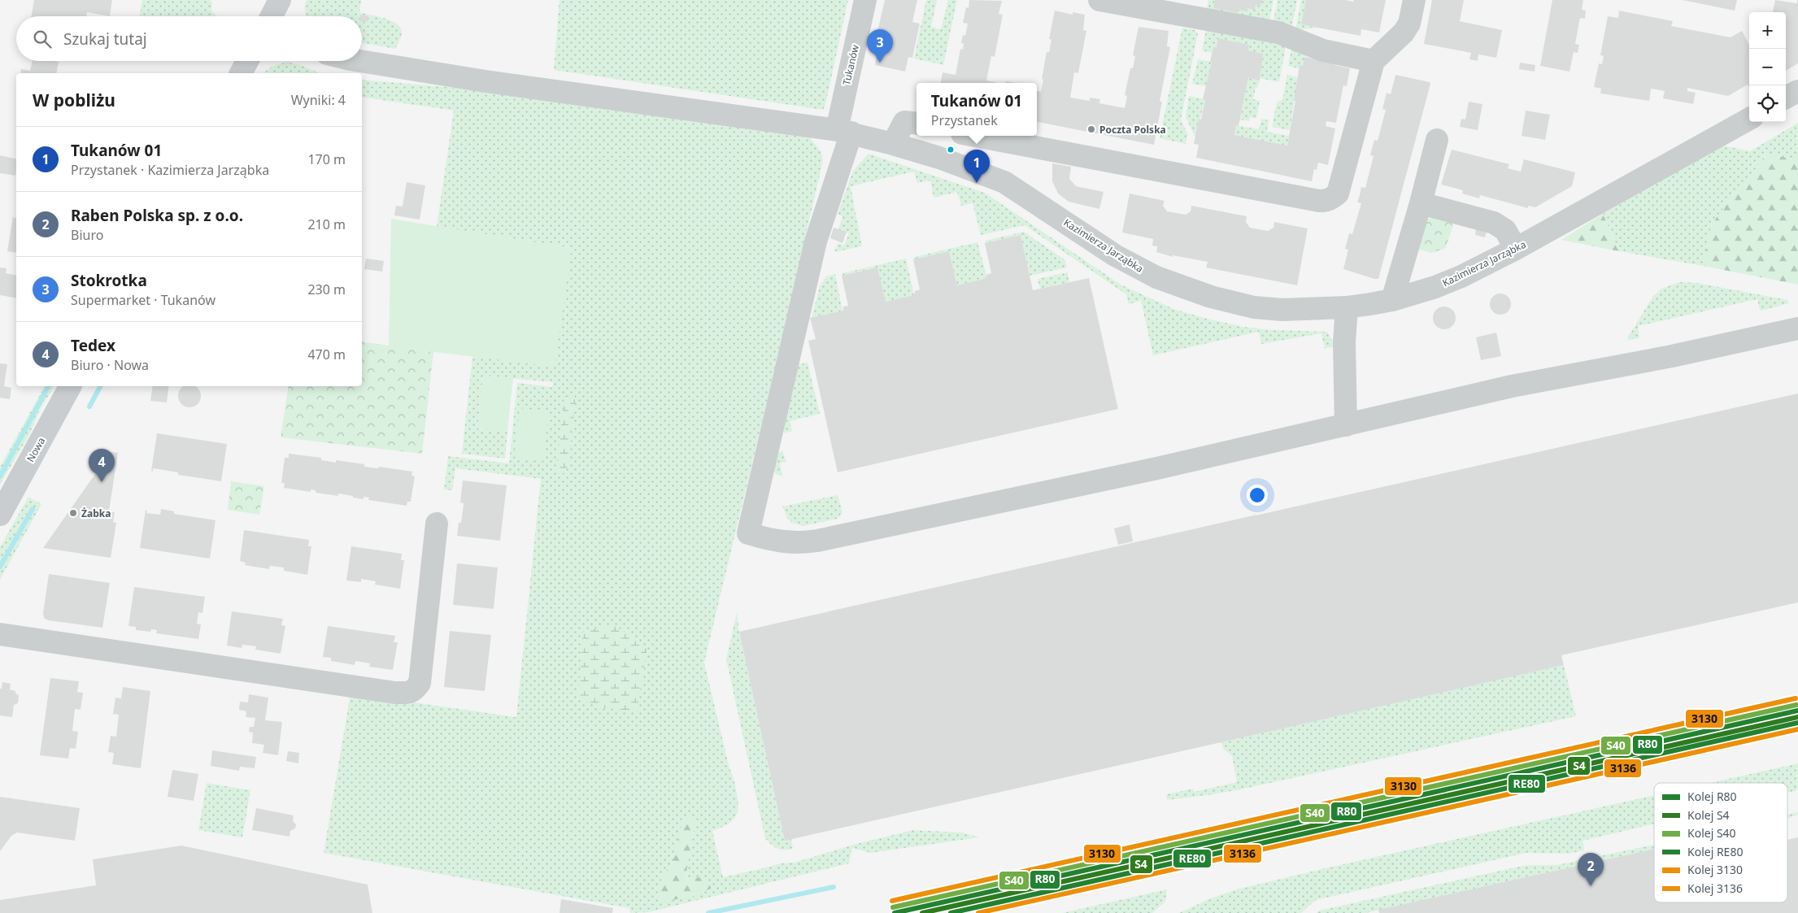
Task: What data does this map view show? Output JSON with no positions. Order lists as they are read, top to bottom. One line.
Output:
{"streets":{"main road":["Nowa"],"street":["Tukanów","Kazimierza Jarząbka"]},"crossings":[["Tukanów","Kazimierza Jarząbka"]],"places":["Poczta Polska","Żabka"],"lines":["rail line 3130","rail line S40","rail line R80","rail line S4","rail line RE80","rail line 3136"],"legend":["Kolej R80","Kolej S4","Kolej S40","Kolej RE80","Kolej 3130","Kolej 3136"],"page":{"map_buttons":["+","−"],"search":"Szukaj tutaj","pins":["3","1","4","2"],"heading":["W pobliżu","Wyniki: 4"],"popup":["Tukanów 01","Przystanek"],"list":[{"mark":"1","name":"Tukanów 01","note":"Przystanek · Kazimierza Jarząbka","value":"170 m"},{"mark":"2","name":"Raben Polska sp. z o.o.","note":"Biuro","value":"210 m"},{"mark":"3","name":"Stokrotka","note":"Supermarket · Tukanów","value":"230 m"},{"mark":"4","name":"Tedex","note":"Biuro · Nowa","value":"470 m"}]}}
